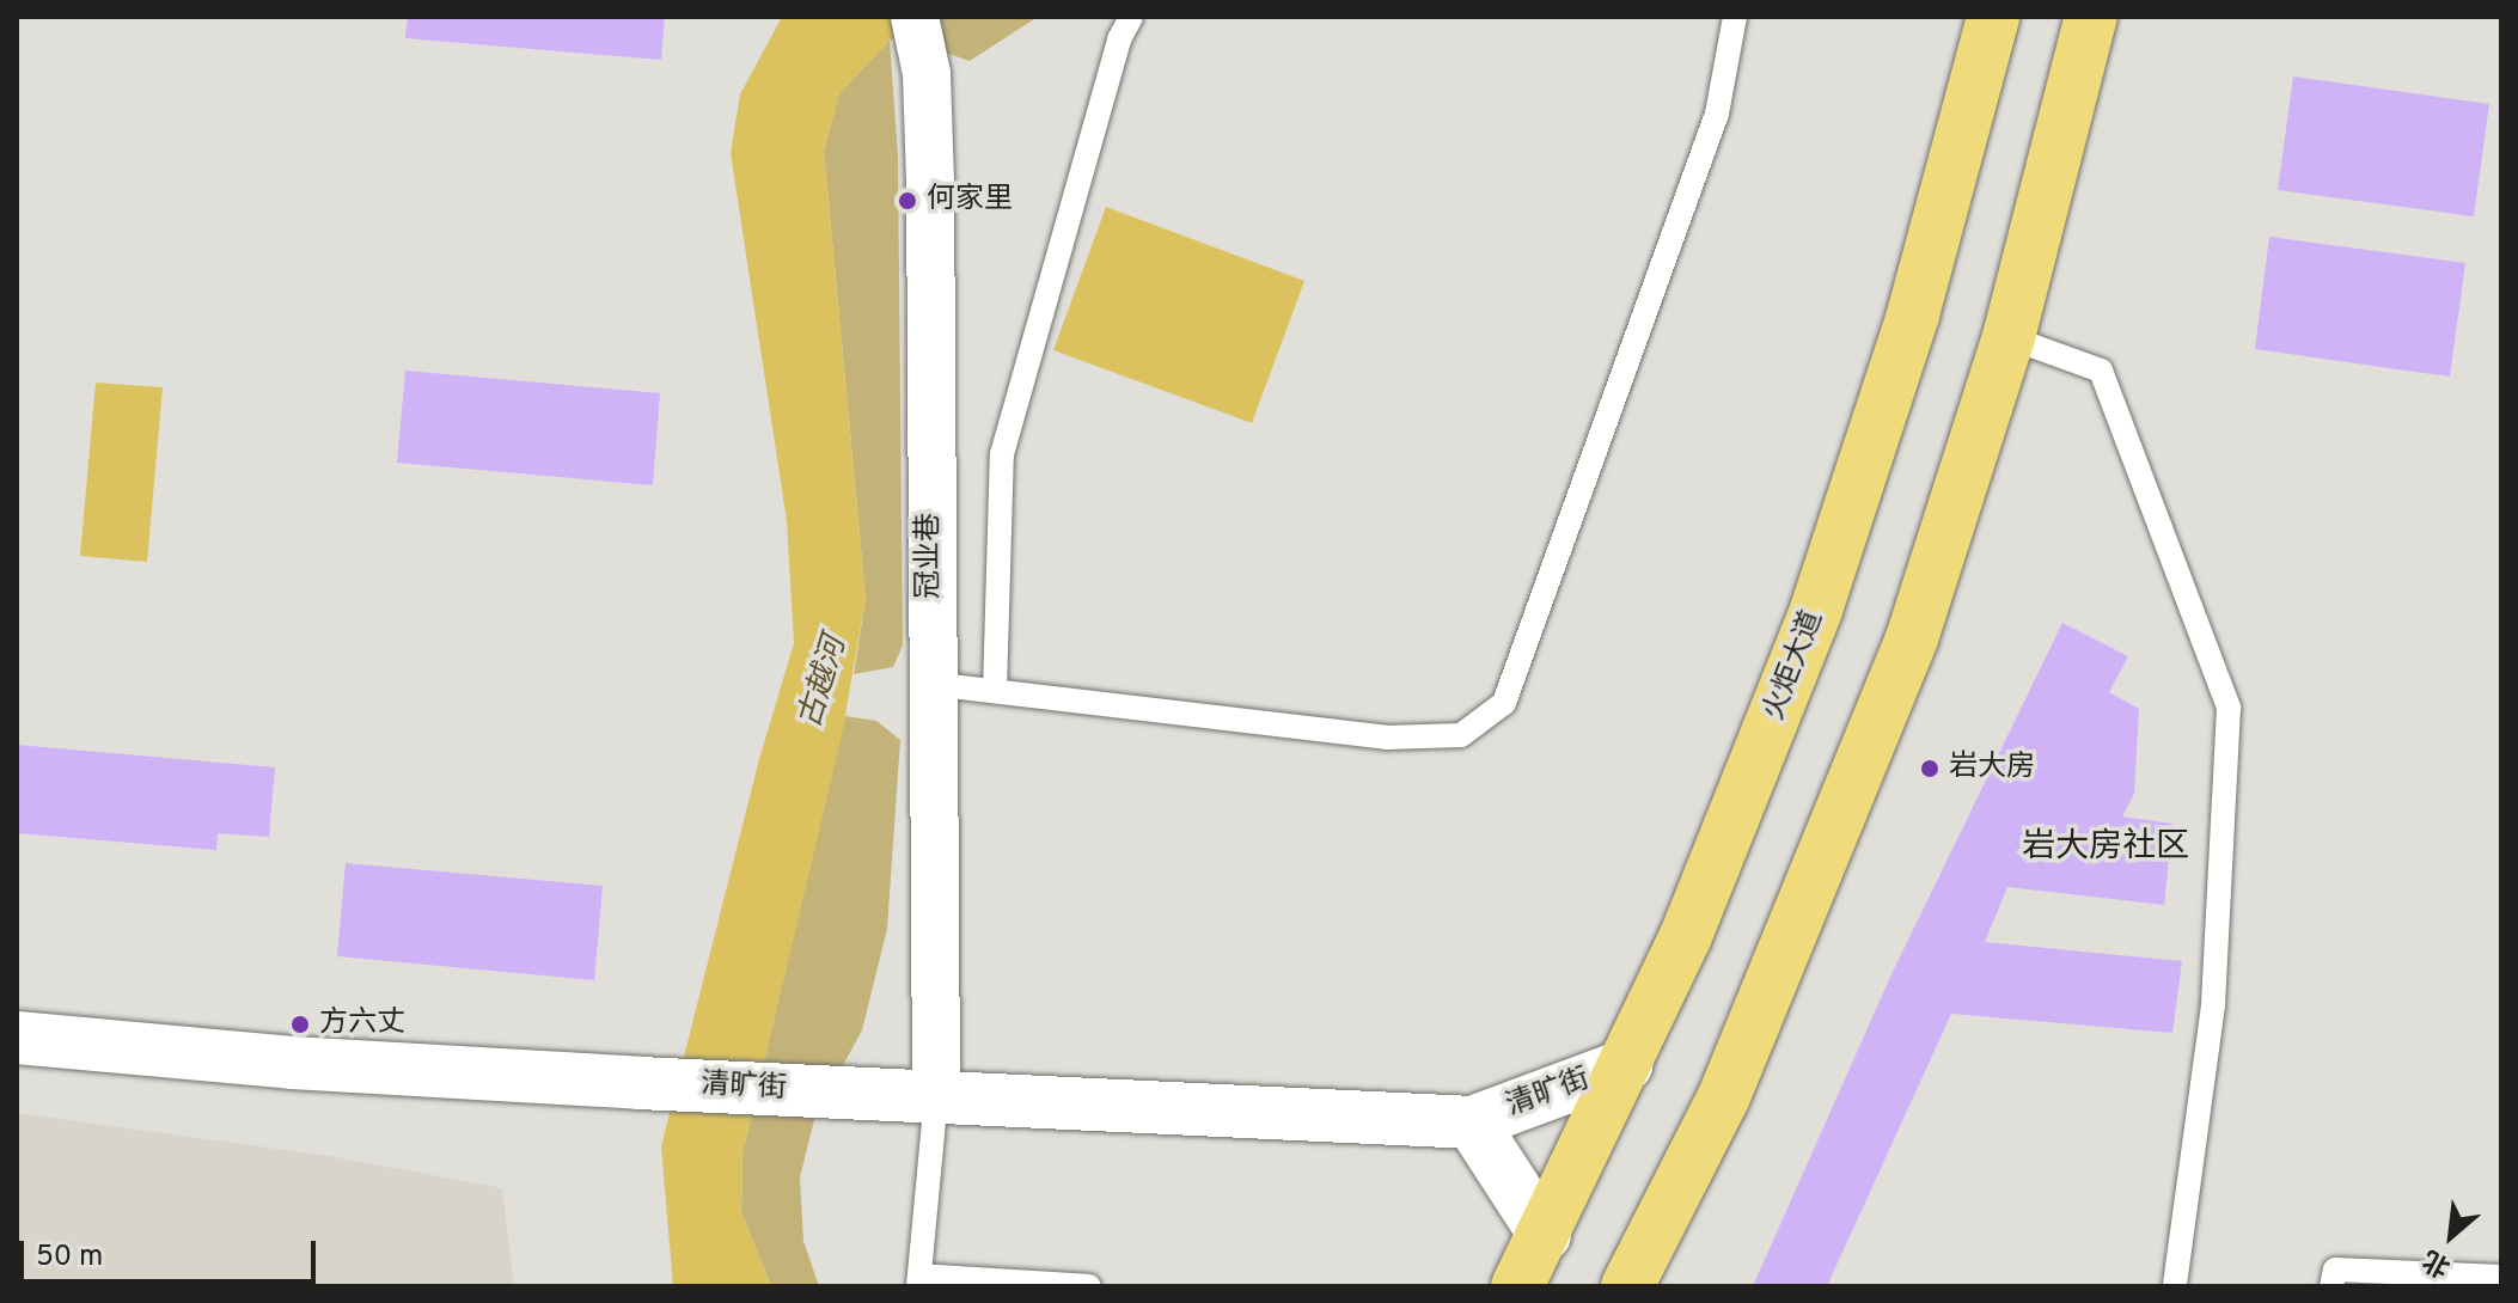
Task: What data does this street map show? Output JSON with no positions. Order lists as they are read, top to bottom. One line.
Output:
{"streets":{"main road":["火炬大道"],"street":["冠业巷","清旷街"]},"crossings":[["冠业巷","清旷街"],["火炬大道","清旷街"]],"districts":["岩大房社区"],"water":["古越河"],"places":["何家里","岩大房","方六丈"],"scale_bar":"50 m","north":"bottom left"}
